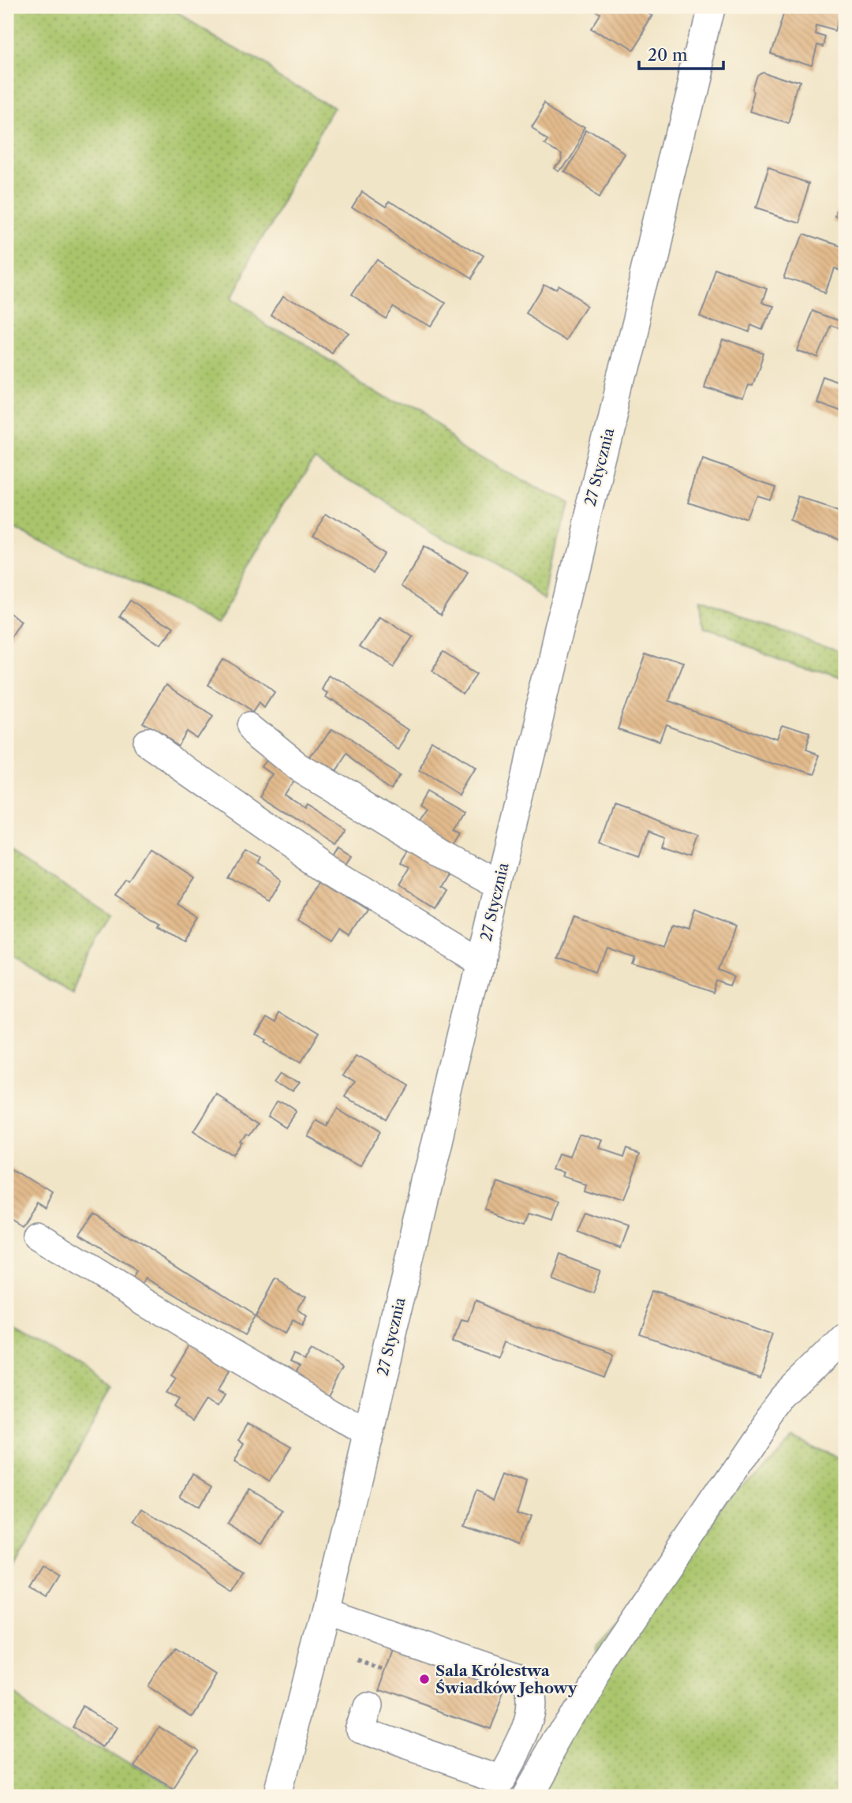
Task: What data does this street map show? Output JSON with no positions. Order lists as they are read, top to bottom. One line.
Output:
{"streets":{"street":["27 Stycznia"]},"places":["Sala Królestwa Świadków Jehowy"],"scale_bar":"20 m"}
